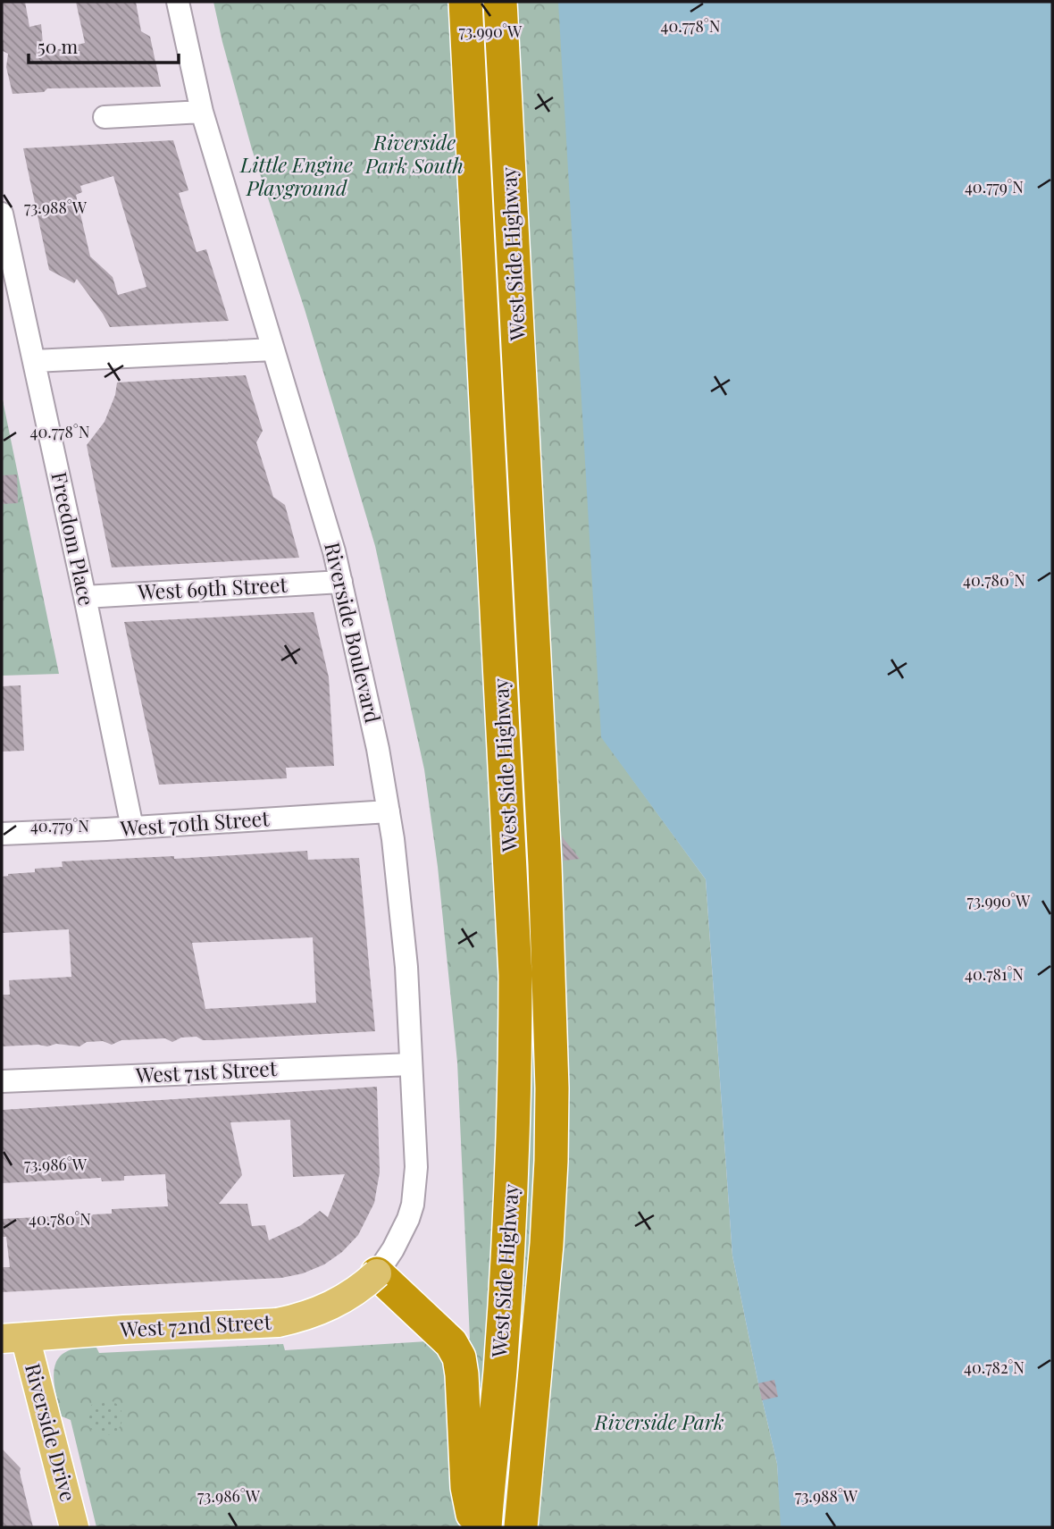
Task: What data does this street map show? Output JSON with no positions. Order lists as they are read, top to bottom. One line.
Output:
{"streets":{"highway":["West Side Highway"],"main road":["West 72nd Street","Riverside Drive"],"street":["Freedom Place","West 69th Street","Riverside Boulevard","West 70th Street","West 71st Street"]},"crossings":[["Freedom Place","West 69th Street"],["Freedom Place","West 70th Street"],["West 69th Street","Riverside Boulevard"],["Riverside Boulevard","West 70th Street"],["Riverside Boulevard","West 71st Street"],["Riverside Boulevard","West 72nd Street"],["West 72nd Street","Riverside Drive"]],"parks":["Riverside Park South","Little Engine Playground","Riverside Park"],"scale_bar":"50 m","coordinates":["40.778°N","73.990°W","40.779°N","73.988°W","40.780°N","40.781°N","73.986°W","40.782°N"]}
